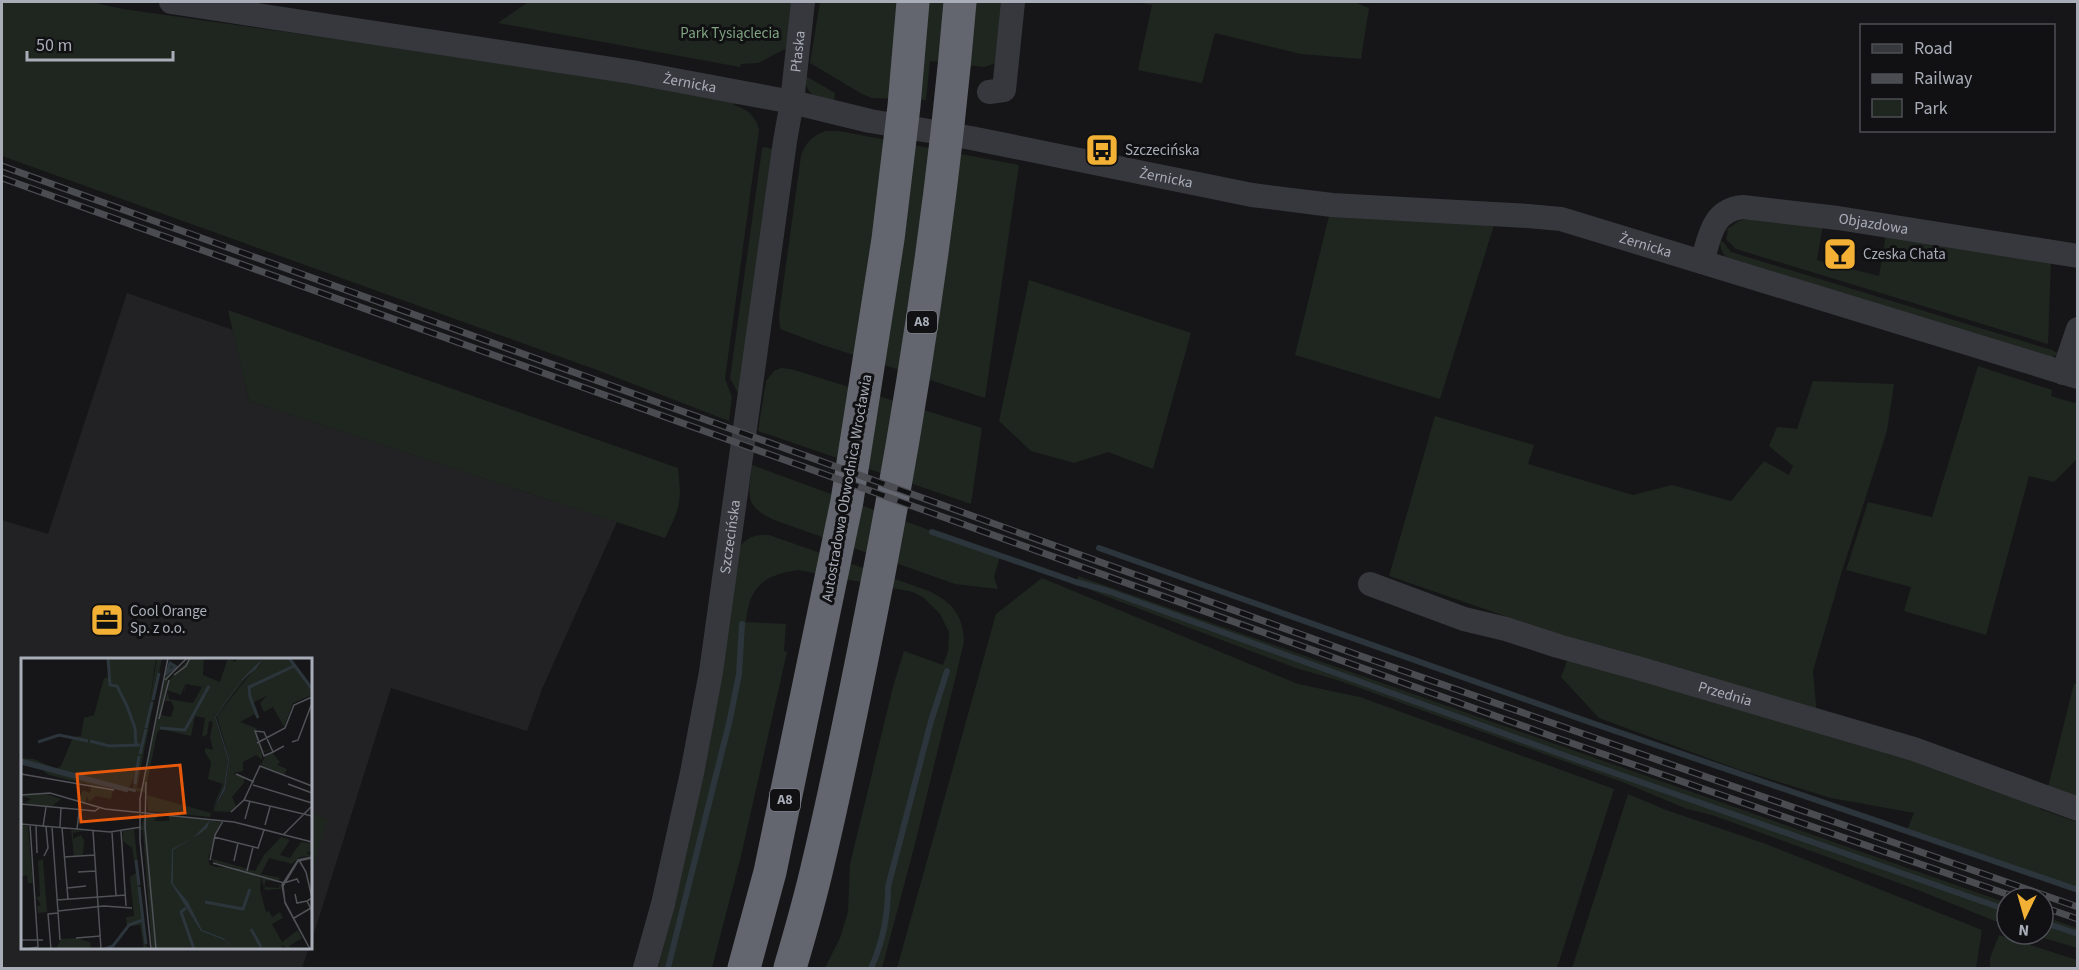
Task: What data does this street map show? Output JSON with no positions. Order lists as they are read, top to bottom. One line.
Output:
{"streets":{"highway":["A8","Autostradowa Obwodnica Wrocławia"],"street":["Płaska","Żernicka","Objazdowa","Szczecińska","Przednia"]},"crossings":[["Płaska","Żernicka"],["Płaska","Szczecińska"],["Żernicka","Objazdowa"],["Żernicka","Szczecińska"]],"parks":["Park Tysiąclecia"],"places":{"bus stop":["Szczecińska"],"bar":["Czeska Chata"],"office":["Cool Orange Sp. z o.o."]},"legend":["Road","Railway","Park"],"scale_bar":"50 m","north":"bottom"}
